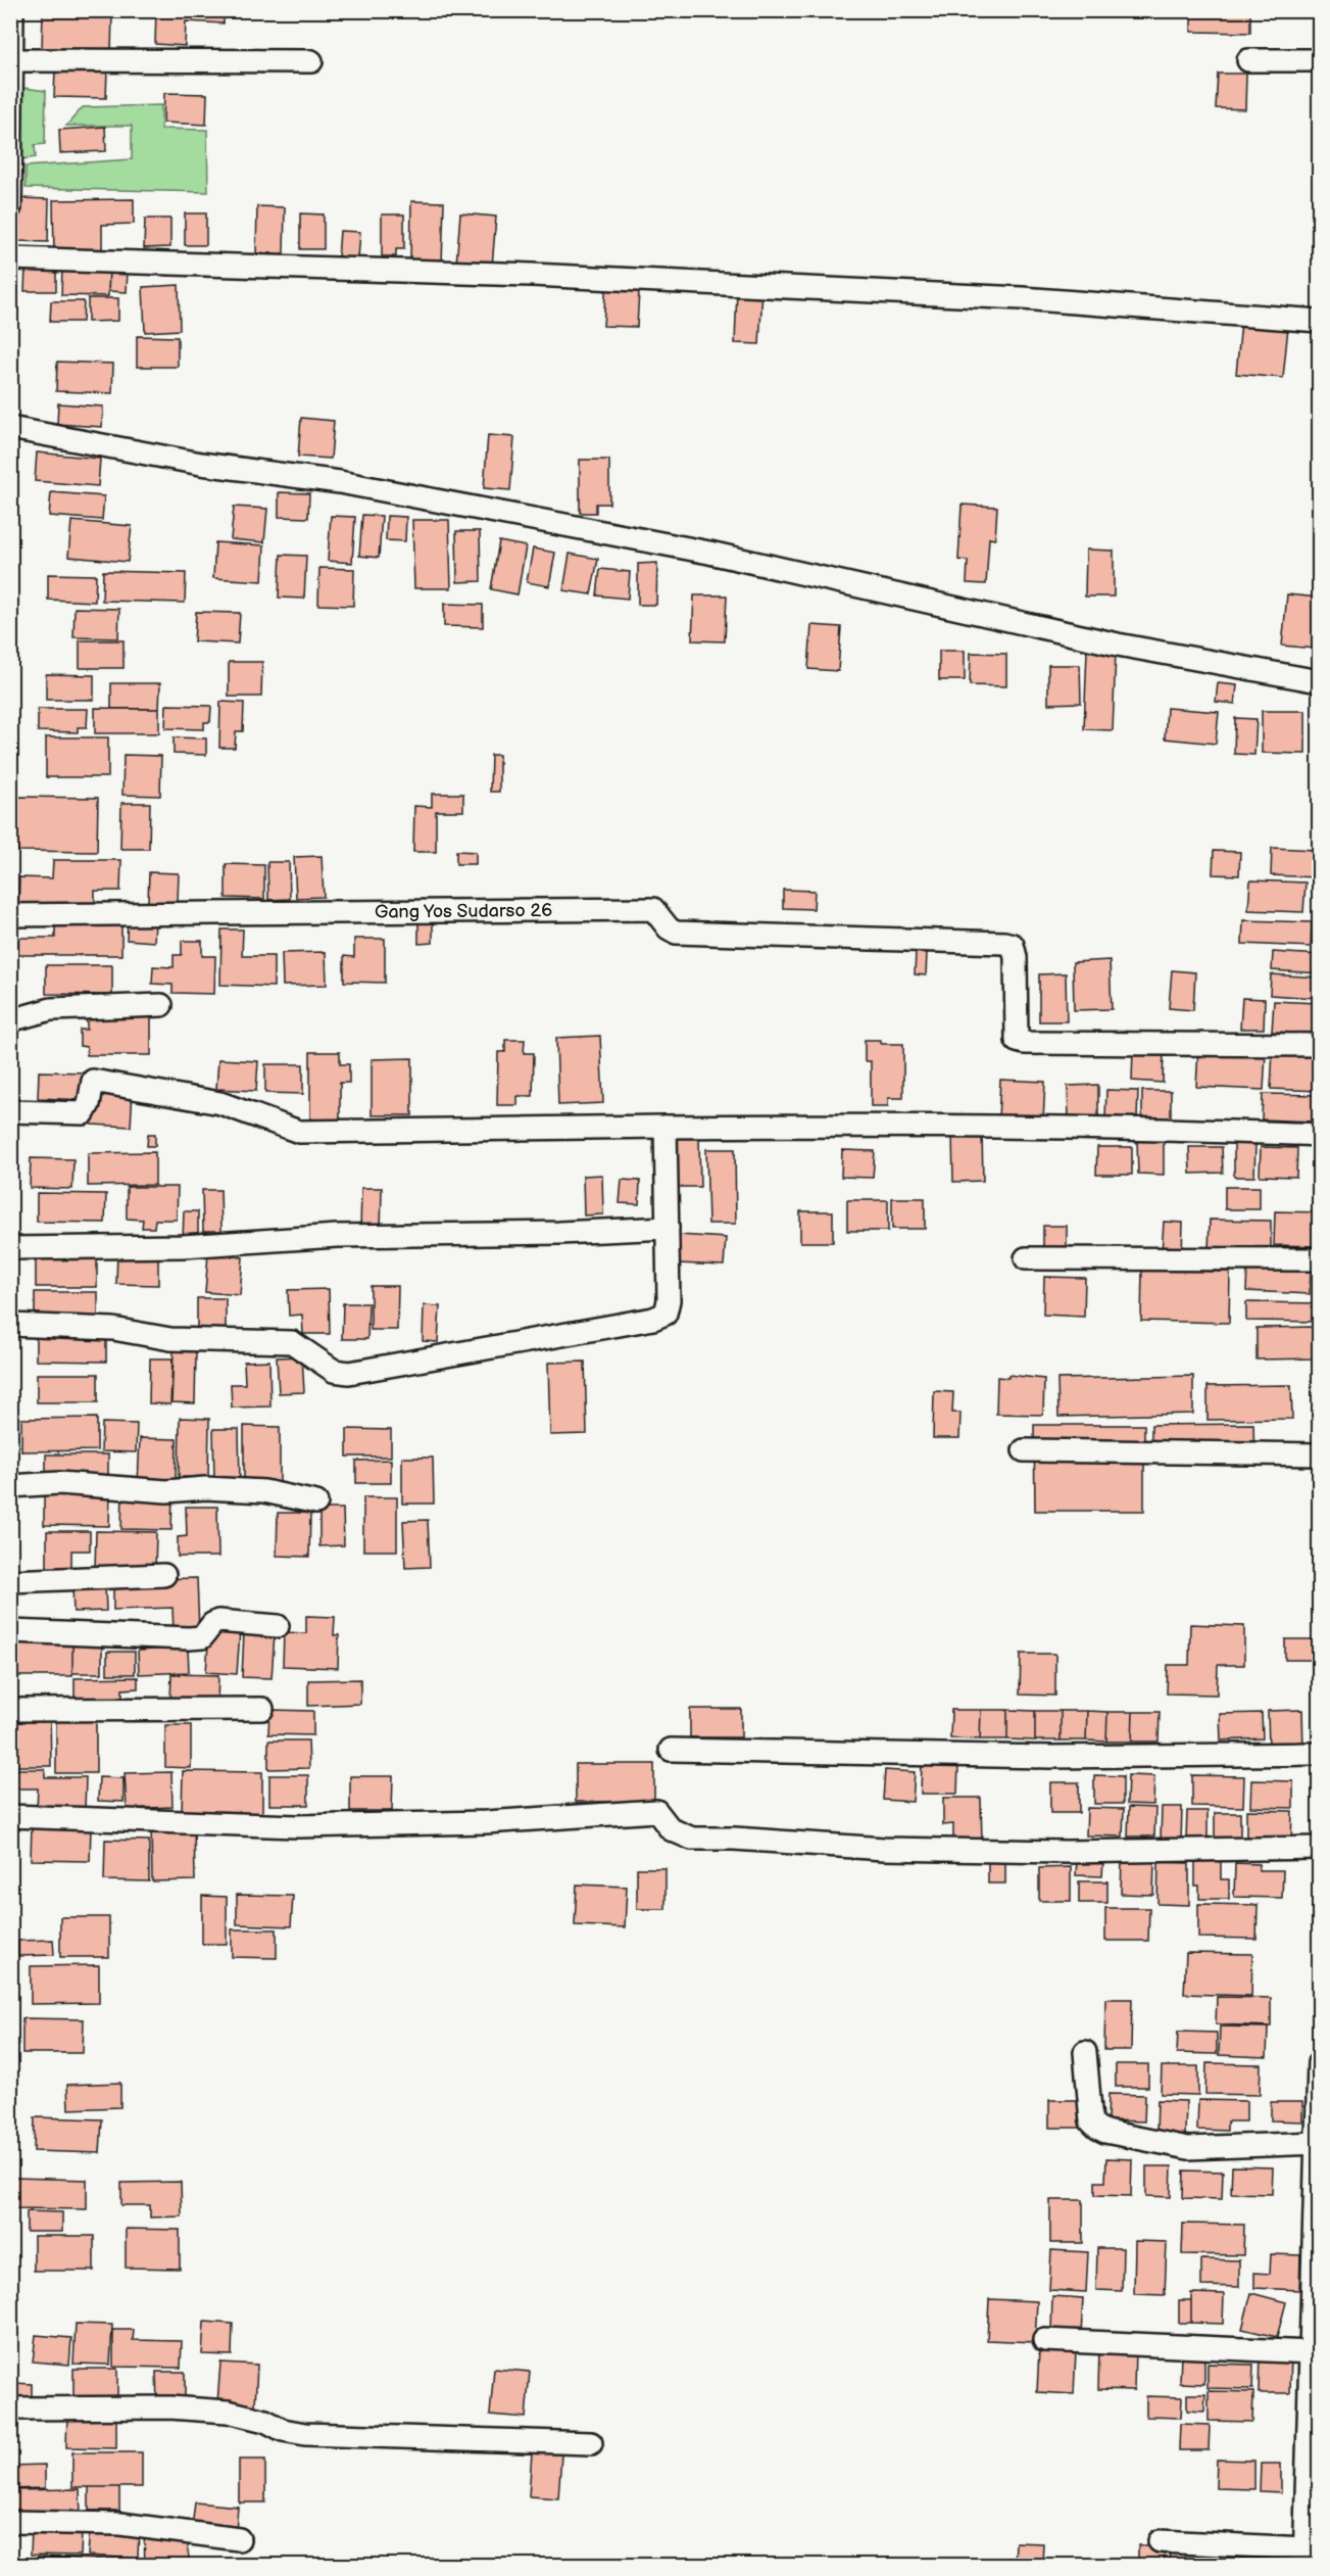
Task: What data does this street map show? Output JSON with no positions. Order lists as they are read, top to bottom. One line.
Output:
{"streets":{"street":["Gang Yos Sudarso 26"]}}
